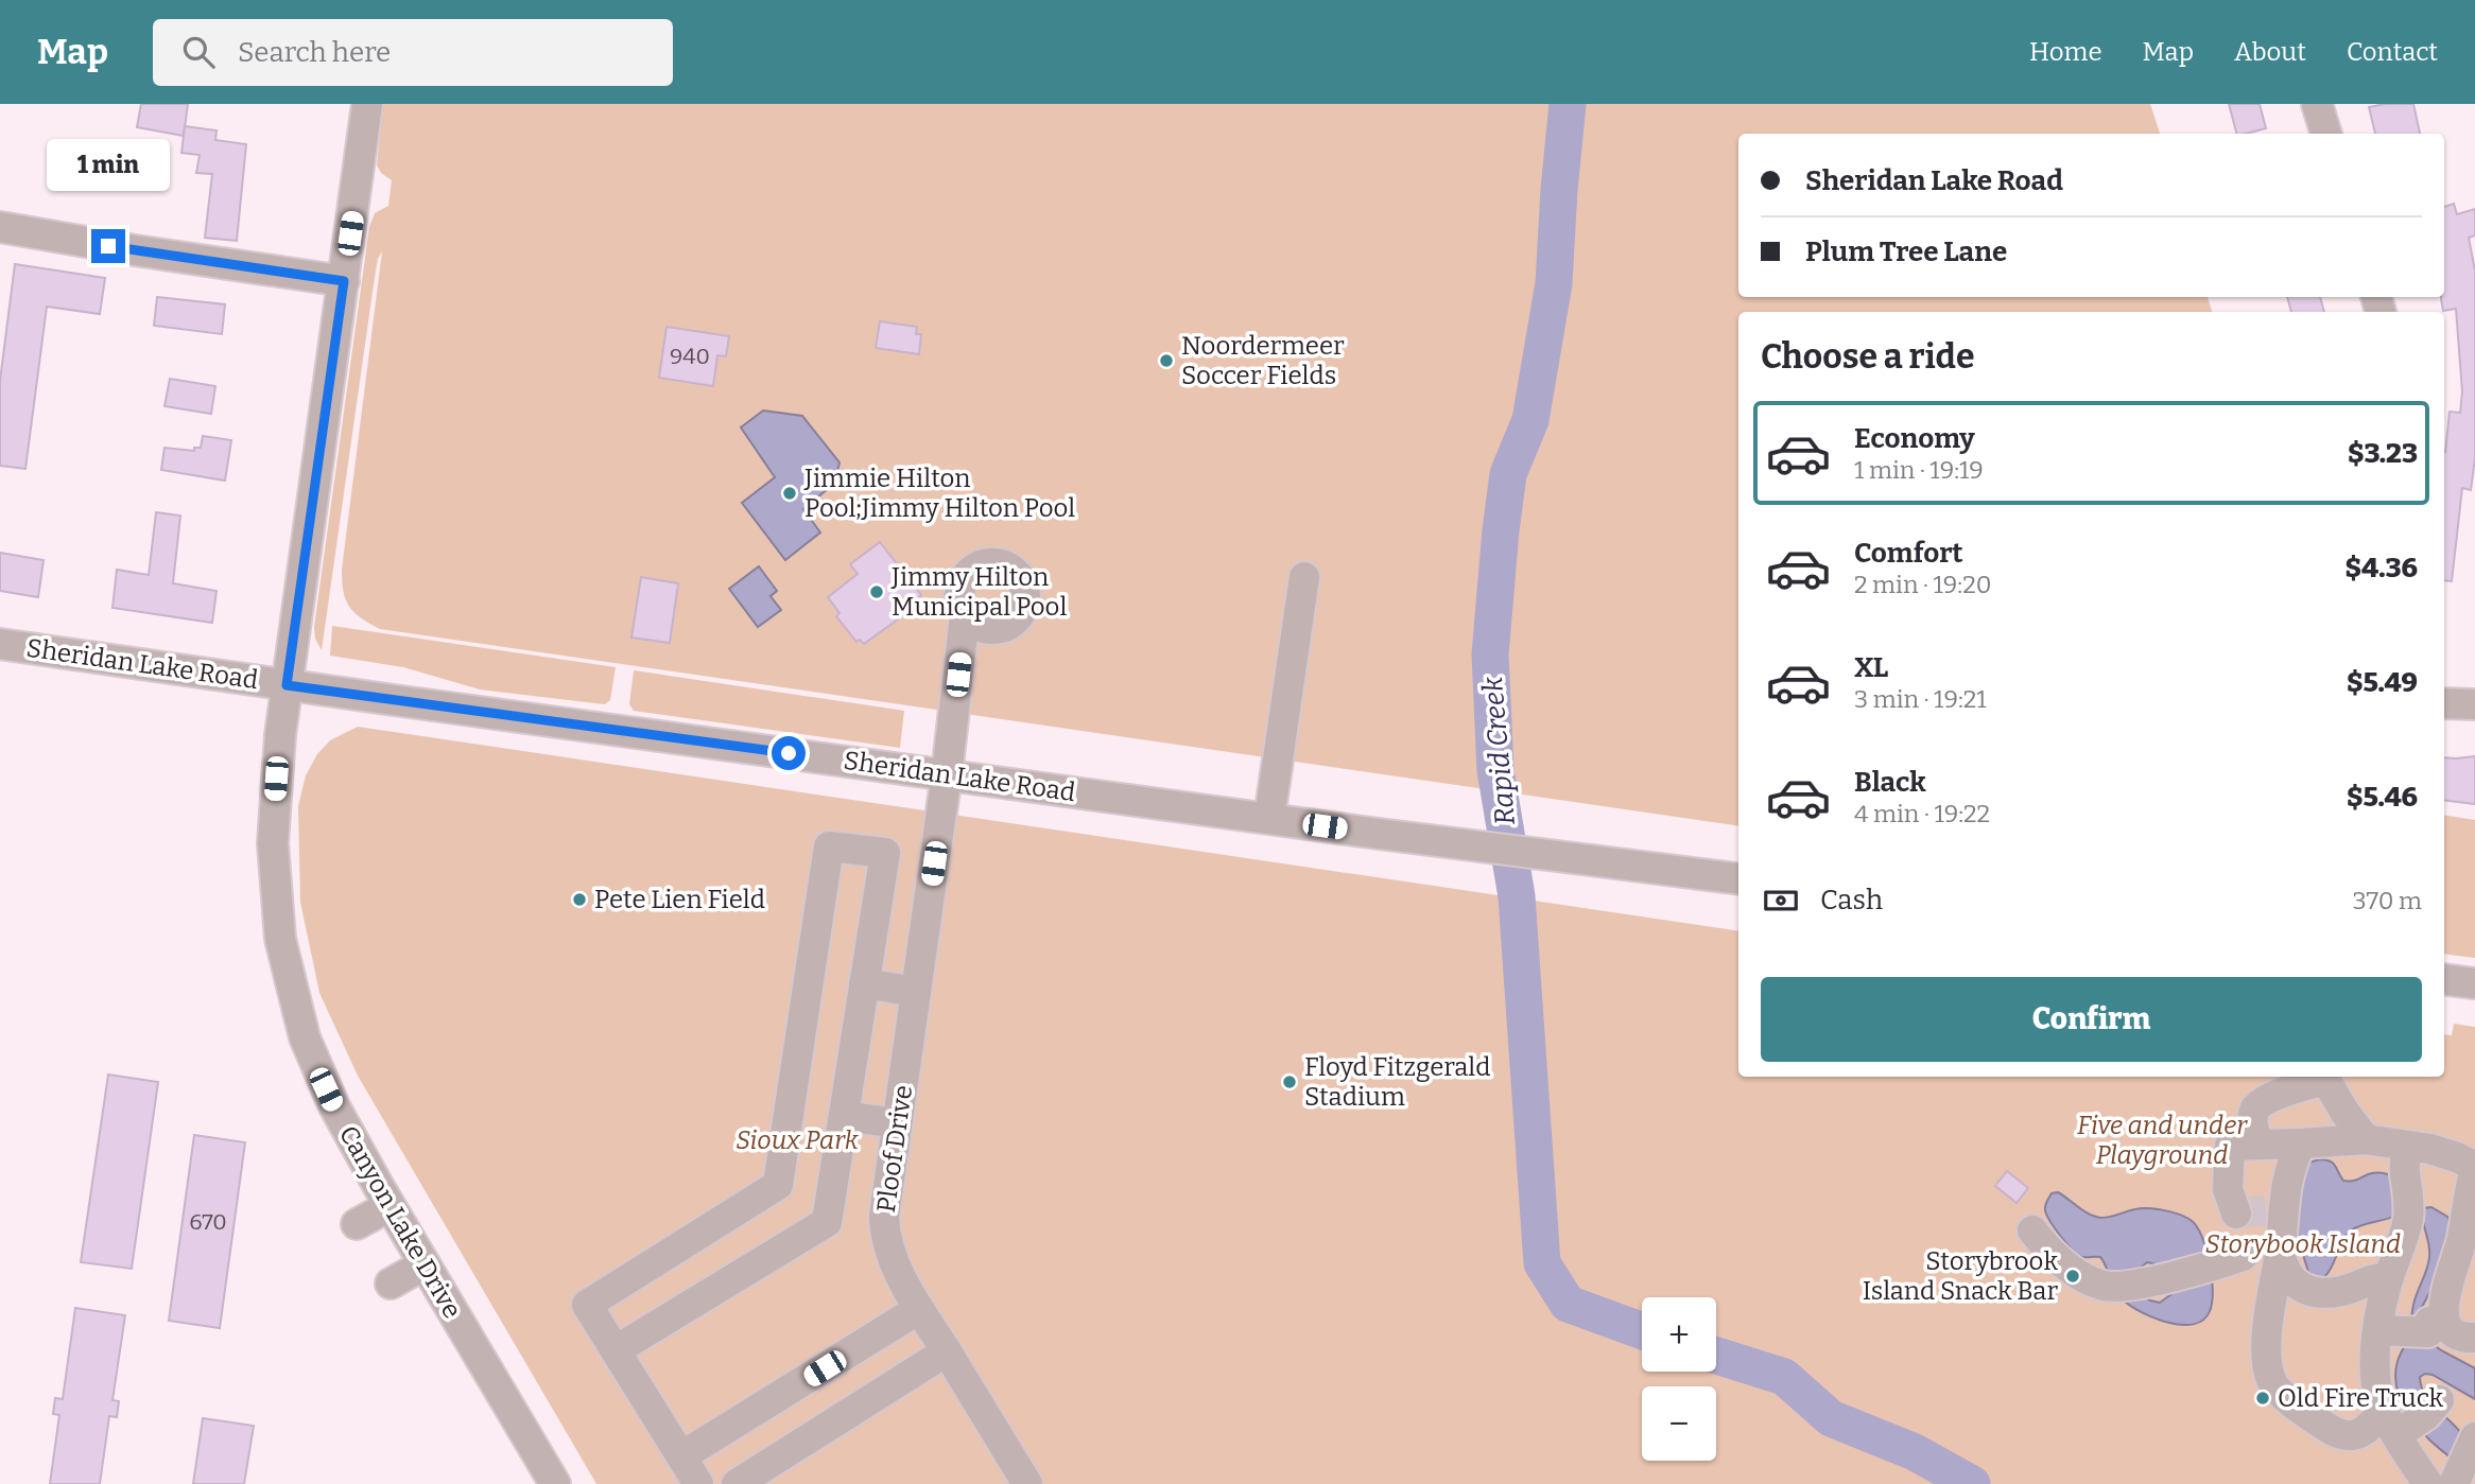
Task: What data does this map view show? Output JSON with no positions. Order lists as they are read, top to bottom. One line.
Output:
{"streets":{"street":["Sheridan Lake Road","Ploof Drive","Canyon Lake Drive"]},"crossings":[["Sheridan Lake Road","Ploof Drive"],["Sheridan Lake Road","Canyon Lake Drive"]],"water":["Rapid Creek"],"parks":["Five and under Playground","Sioux Park","Storybook Island"],"places":["Noordermeer Soccer Fields","Jimmie Hilton Pool;Jimmy Hilton Pool","Jimmy Hilton Municipal Pool","Pete Lien Field","Floyd Fitzgerald Stadium","Storybrook Island Snack Bar","Old Fire Truck"],"house_numbers":["940","670"],"page":{"header":"Map","search":"Search here","nav":["Home","Map","About","Contact"],"banner":["Sheridan Lake Road","Plum Tree Lane"],"bubble":"1 min","heading":"Choose a ride","list":[{"name":"Economy","note":"1 min · 19:19","value":"$3.23"},{"name":"Comfort","note":"2 min · 19:20","value":"$4.36"},{"name":"XL","note":"3 min · 19:21","value":"$5.49"},{"name":"Black","note":"4 min · 19:22","value":"$5.46"}],"pay":["Cash","370 m"],"buttons":"Confirm","map_buttons":["+","−"]}}
